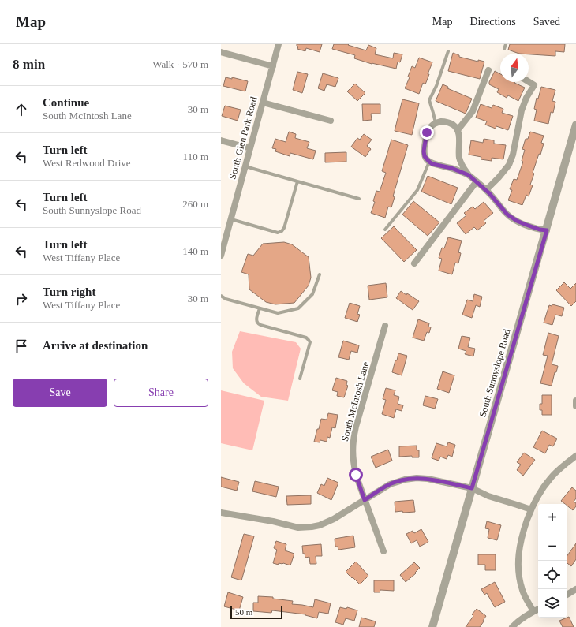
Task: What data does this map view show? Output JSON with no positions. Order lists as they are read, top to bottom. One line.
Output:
{"streets":{"street":["South Glen Park Road","South Sunnyslope Road","South McIntosh Lane"]},"scale_bar":"50 m","north":"top","page":{"header":"Map","nav":["Map","Directions","Saved"],"heading":["8 min","Walk · 570 m"],"list":[["Continue","South McIntosh Lane","30 m"],["Turn left","West Redwood Drive","110 m"],["Turn left","South Sunnyslope Road","260 m"],["Turn left","West Tiffany Place","140 m"],["Turn right","West Tiffany Place","30 m"],"Arrive at destination"],"buttons":["Save","Share"],"map_buttons":["+","−"],"scale":"50 m"}}
